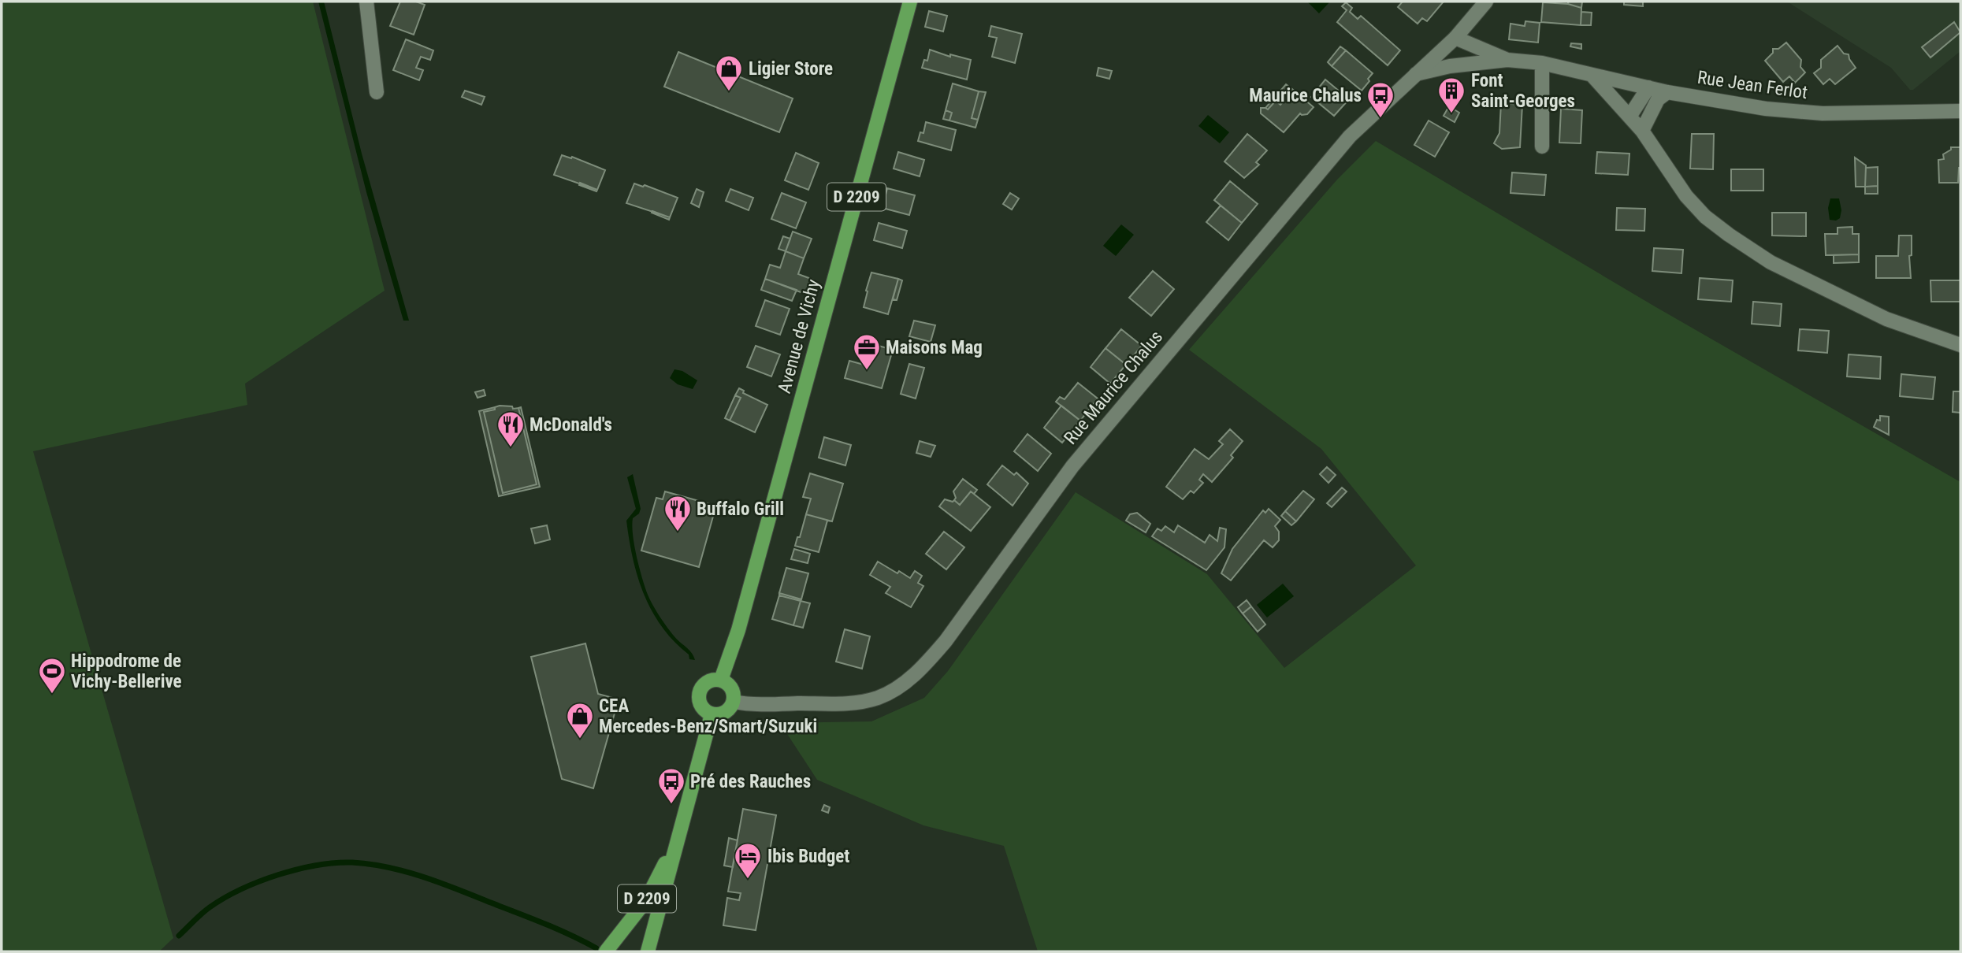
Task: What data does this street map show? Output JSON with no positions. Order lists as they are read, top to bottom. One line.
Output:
{"streets":{"main road":["D 2209","Avenue de Vichy"],"street":["Rue Jean Ferlot","Rue Maurice Chalus"]},"crossings":[["Rue Jean Ferlot","Rue Maurice Chalus"],["D 2209","Avenue de Vichy"],["D 2209","Rue Maurice Chalus"],["Avenue de Vichy","Rue Maurice Chalus"]],"places":{"shop":["Ligier Store","CEA Mercedes-Benz/Smart/Suzuki"],"building":["Font Saint-Georges"],"bus stop":["Maurice Chalus","Pré des Rauches"],"office":["Maisons Mag"],"restaurant":["McDonald's","Buffalo Grill"],"sports":["Hippodrome de Vichy-Bellerive"],"hotel":["Ibis Budget"]}}
